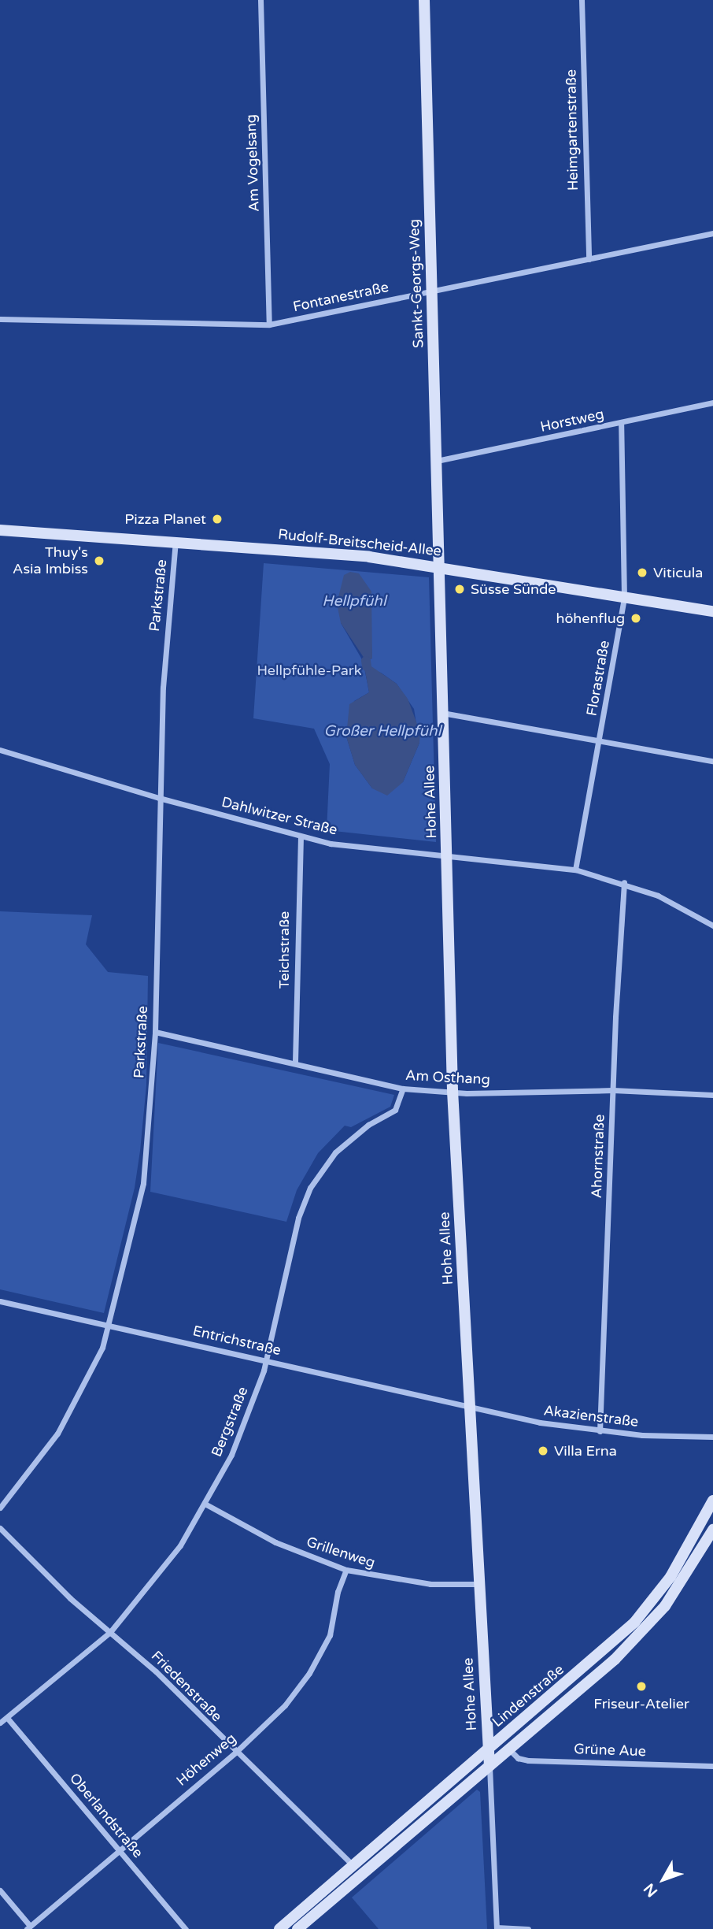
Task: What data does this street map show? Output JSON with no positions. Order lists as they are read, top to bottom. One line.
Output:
{"streets":{"street":["Heimgartenstraße","Am Vogelsang","Sankt-Georgs-Weg","Fontanestraße","Horstweg","Rudolf-Breitscheid-Allee","Parkstraße","Florastraße","Hohe Allee","Dahlwitzer Straße","Teichstraße","Am Osthang","Ahornstraße","Entrichstraße","Akazienstraße","Bergstraße","Grillenweg","Friedenstraße","Lindenstraße","Grüne Aue","Höhenweg","Oberlandstraße"]},"crossings":[["Heimgartenstraße","Fontanestraße"],["Am Vogelsang","Fontanestraße"],["Sankt-Georgs-Weg","Fontanestraße"],["Sankt-Georgs-Weg","Horstweg"],["Sankt-Georgs-Weg","Rudolf-Breitscheid-Allee"],["Sankt-Georgs-Weg","Hohe Allee"],["Horstweg","Florastraße"],["Rudolf-Breitscheid-Allee","Parkstraße"],["Rudolf-Breitscheid-Allee","Florastraße"],["Rudolf-Breitscheid-Allee","Hohe Allee"],["Parkstraße","Dahlwitzer Straße"],["Parkstraße","Am Osthang"],["Parkstraße","Entrichstraße"],["Florastraße","Dahlwitzer Straße"],["Hohe Allee","Dahlwitzer Straße"],["Hohe Allee","Am Osthang"],["Hohe Allee","Entrichstraße"],["Hohe Allee","Akazienstraße"],["Hohe Allee","Grillenweg"],["Hohe Allee","Lindenstraße"],["Dahlwitzer Straße","Teichstraße"],["Dahlwitzer Straße","Ahornstraße"],["Teichstraße","Am Osthang"],["Am Osthang","Ahornstraße"],["Am Osthang","Bergstraße"],["Ahornstraße","Akazienstraße"],["Entrichstraße","Akazienstraße"],["Entrichstraße","Bergstraße"],["Bergstraße","Grillenweg"],["Bergstraße","Friedenstraße"],["Bergstraße","Oberlandstraße"],["Grillenweg","Höhenweg"],["Friedenstraße","Lindenstraße"],["Friedenstraße","Höhenweg"],["Lindenstraße","Grüne Aue"],["Höhenweg","Oberlandstraße"]],"water":["Hellpfühl","Großer Hellpfühl"],"parks":["Hellpfühle-Park"],"places":["Pizza Planet","Thuy's Asia Imbiss","Viticula","Süsse Sünde","höhenflug","Villa Erna","Friseur-Atelier"],"north":"bottom left"}
